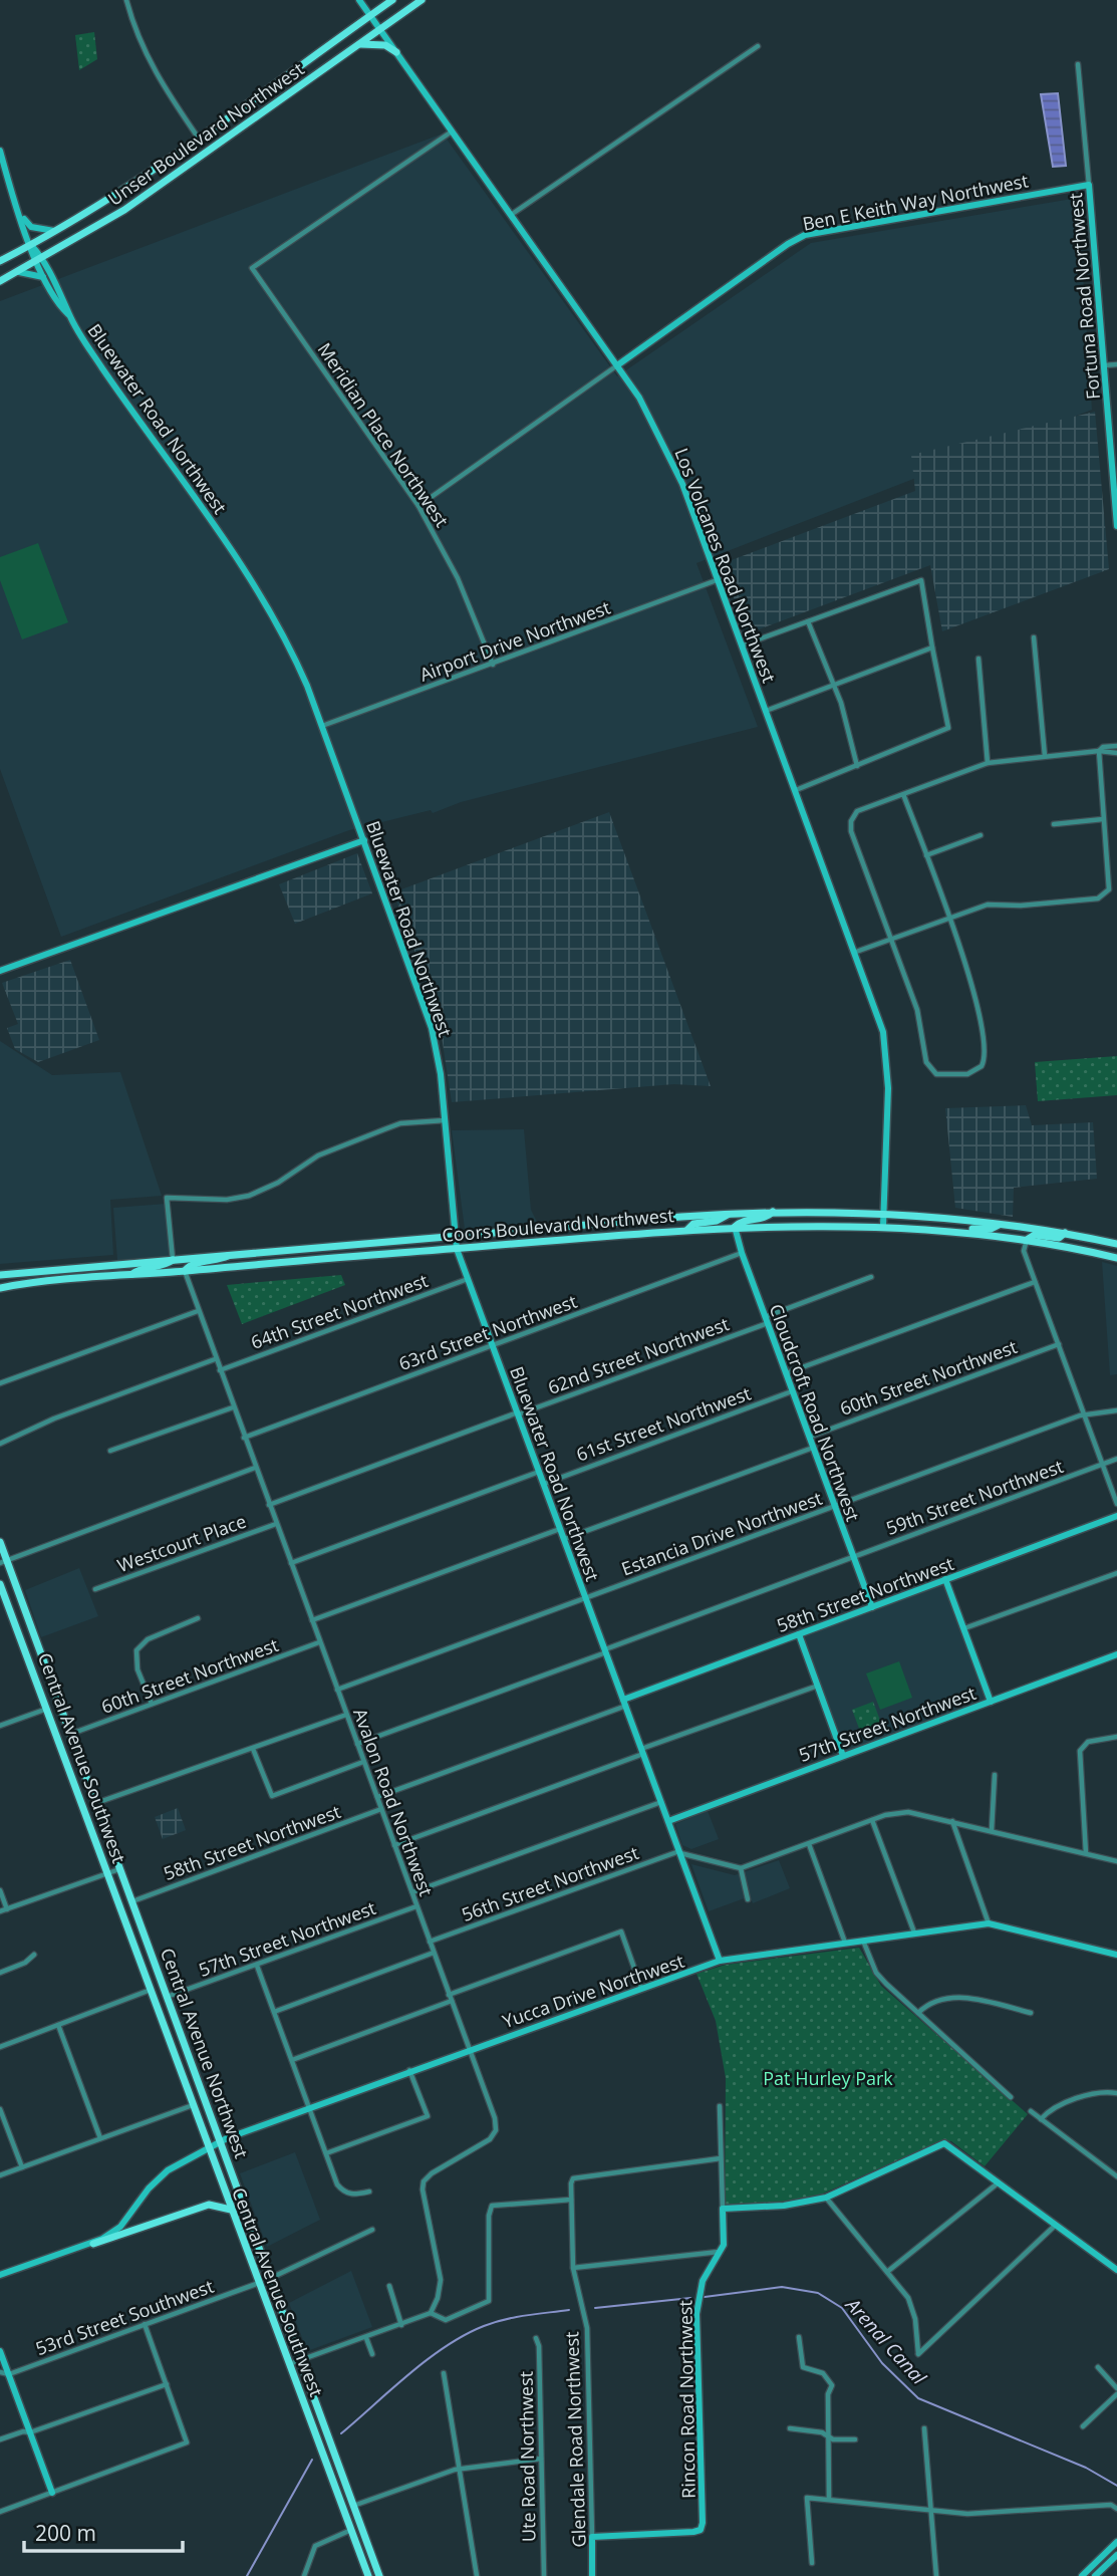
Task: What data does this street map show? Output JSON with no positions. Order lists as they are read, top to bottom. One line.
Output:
{"streets":{"main road":["Unser Boulevard Northwest","Coors Boulevard Northwest","Central Avenue Southwest","Central Avenue Northwest"],"street":["Ben E Keith Way Northwest","Fortuna Road Northwest","Bluewater Road Northwest","Meridian Place Northwest","Los Volcanes Road Northwest","Airport Drive Northwest","64th Street Northwest","63rd Street Northwest","62nd Street Northwest","60th Street Northwest","Cloudcroft Road Northwest","61st Street Northwest","59th Street Northwest","Estancia Drive Northwest","Westcourt Place","58th Street Northwest","57th Street Northwest","Avalon Road Northwest","56th Street Northwest","Yucca Drive Northwest","53rd Street Southwest","Rincon Road Northwest","Glendale Road Northwest","Ute Road Northwest"]},"crossings":[["Unser Boulevard Northwest","Bluewater Road Northwest"],["Unser Boulevard Northwest","Los Volcanes Road Northwest"],["Ben E Keith Way Northwest","Fortuna Road Northwest"],["Ben E Keith Way Northwest","Los Volcanes Road Northwest"],["Bluewater Road Northwest","Airport Drive Northwest"],["Bluewater Road Northwest","Coors Boulevard Northwest"],["Bluewater Road Northwest","64th Street Northwest"],["Bluewater Road Northwest","63rd Street Northwest"],["Bluewater Road Northwest","62nd Street Northwest"],["Bluewater Road Northwest","61st Street Northwest"],["Bluewater Road Northwest","59th Street Northwest"],["Bluewater Road Northwest","Estancia Drive Northwest"],["Bluewater Road Northwest","58th Street Northwest"],["Bluewater Road Northwest","57th Street Northwest"],["Bluewater Road Northwest","56th Street Northwest"],["Bluewater Road Northwest","Yucca Drive Northwest"],["Meridian Place Northwest","Los Volcanes Road Northwest"],["Meridian Place Northwest","Airport Drive Northwest"],["Los Volcanes Road Northwest","Airport Drive Northwest"],["Los Volcanes Road Northwest","Coors Boulevard Northwest"],["Coors Boulevard Northwest","Cloudcroft Road Northwest"],["Coors Boulevard Northwest","Avalon Road Northwest"],["64th Street Northwest","Avalon Road Northwest"],["63rd Street Northwest","Cloudcroft Road Northwest"],["63rd Street Northwest","Avalon Road Northwest"],["62nd Street Northwest","Cloudcroft Road Northwest"],["62nd Street Northwest","Avalon Road Northwest"],["60th Street Northwest","Cloudcroft Road Northwest"],["60th Street Northwest","Avalon Road Northwest"],["60th Street Northwest","Central Avenue Northwest"],["Cloudcroft Road Northwest","61st Street Northwest"],["Cloudcroft Road Northwest","59th Street Northwest"],["Cloudcroft Road Northwest","Estancia Drive Northwest"],["Cloudcroft Road Northwest","58th Street Northwest"],["59th Street Northwest","Avalon Road Northwest"],["Estancia Drive Northwest","Avalon Road Northwest"],["Westcourt Place","Avalon Road Northwest"],["58th Street Northwest","Avalon Road Northwest"],["58th Street Northwest","Central Avenue Northwest"],["57th Street Northwest","Avalon Road Northwest"],["57th Street Northwest","Central Avenue Northwest"],["Central Avenue Southwest","Yucca Drive Northwest"],["Central Avenue Southwest","53rd Street Southwest"],["Avalon Road Northwest","56th Street Northwest"],["Avalon Road Northwest","Yucca Drive Northwest"],["Yucca Drive Northwest","Central Avenue Northwest"],["Rincon Road Northwest","Glendale Road Northwest"]],"water":["Arenal Canal"],"parks":["Pat Hurley Park"],"scale_bar":"200 m"}
